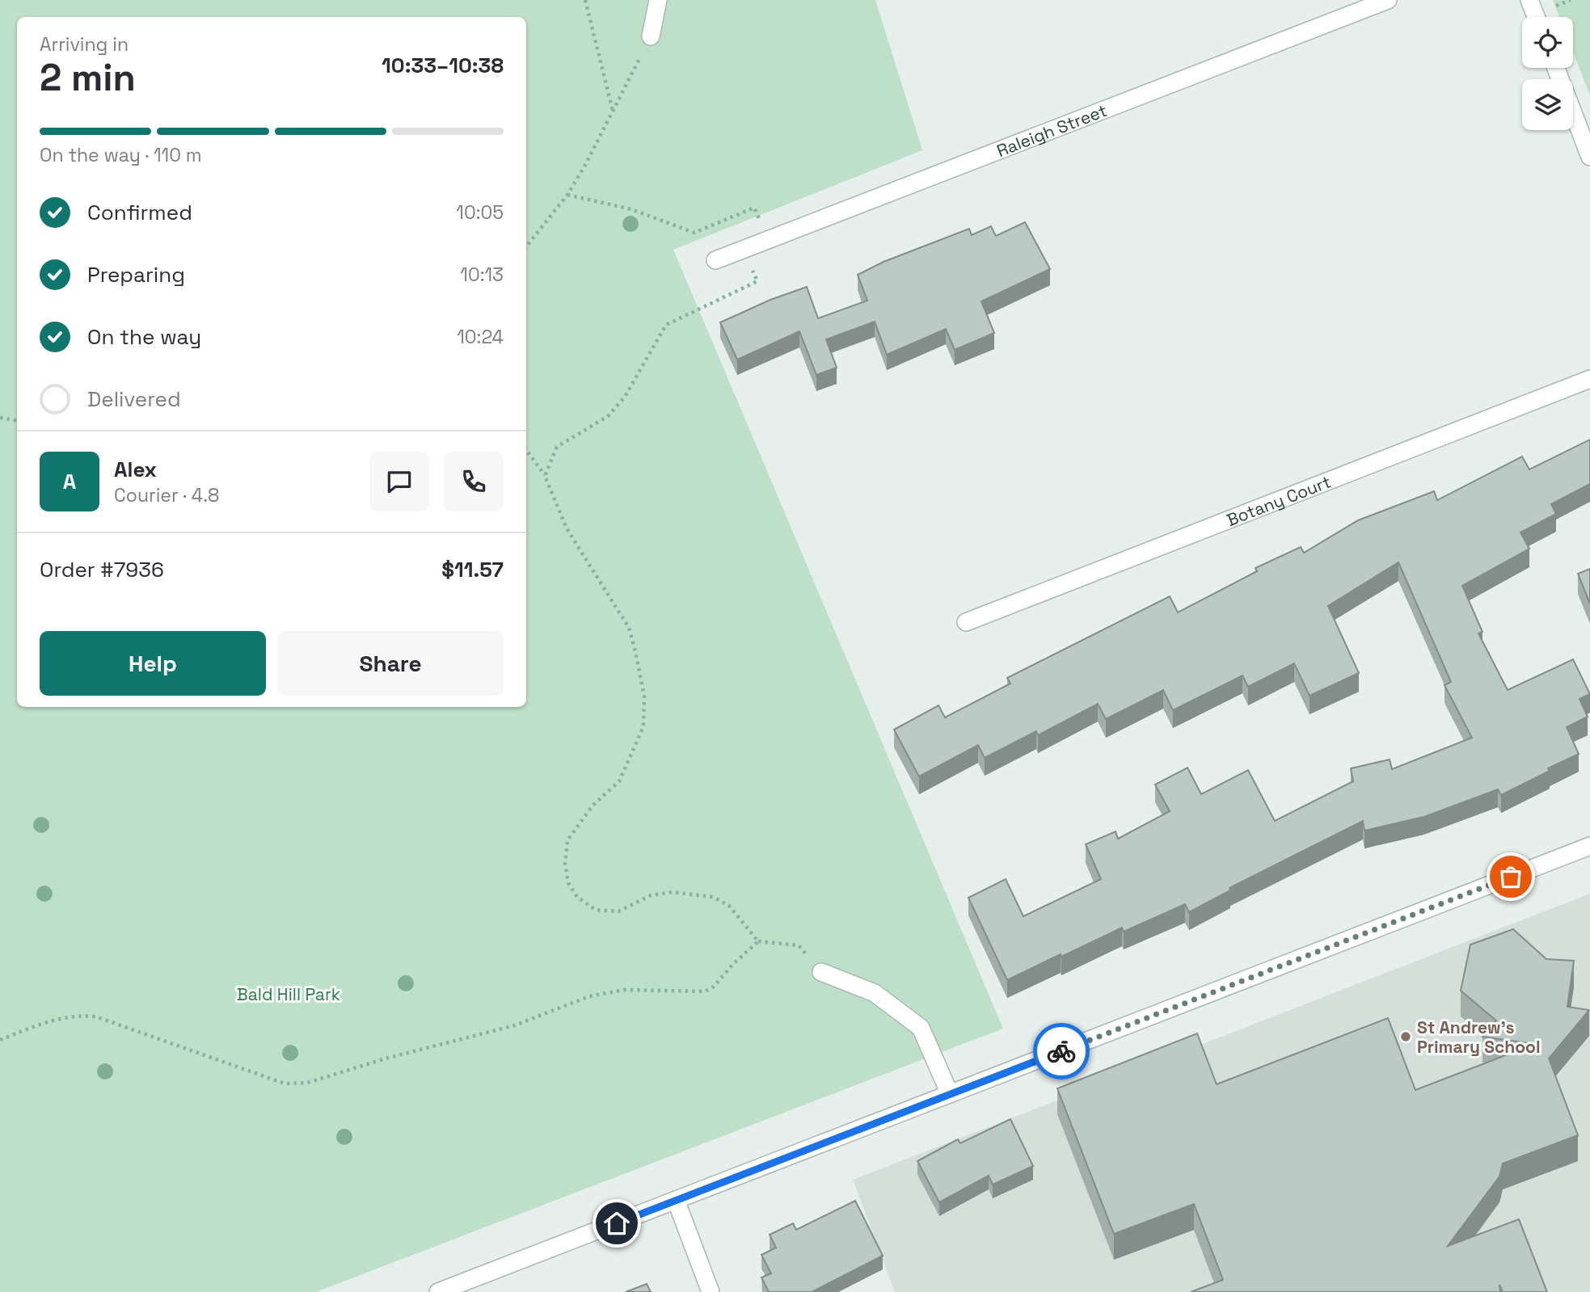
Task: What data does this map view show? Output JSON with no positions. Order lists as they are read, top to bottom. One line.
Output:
{"streets":{"street":["Raleigh Street","Botany Court"]},"parks":["Bald Hill Park"],"places":["St Andrew's Primary School"],"page":{"heading":["2 min","Arriving in","10:33–10:38"],"panel":["Alex","Courier · 4.8","Order #7936","$11.57"],"bar":"On the way · 110 m","list":[["Confirmed","10:05"],["Preparing","10:13"],["On the way","10:24"],"Delivered"],"round":"A","buttons":["Help","Share"]}}
